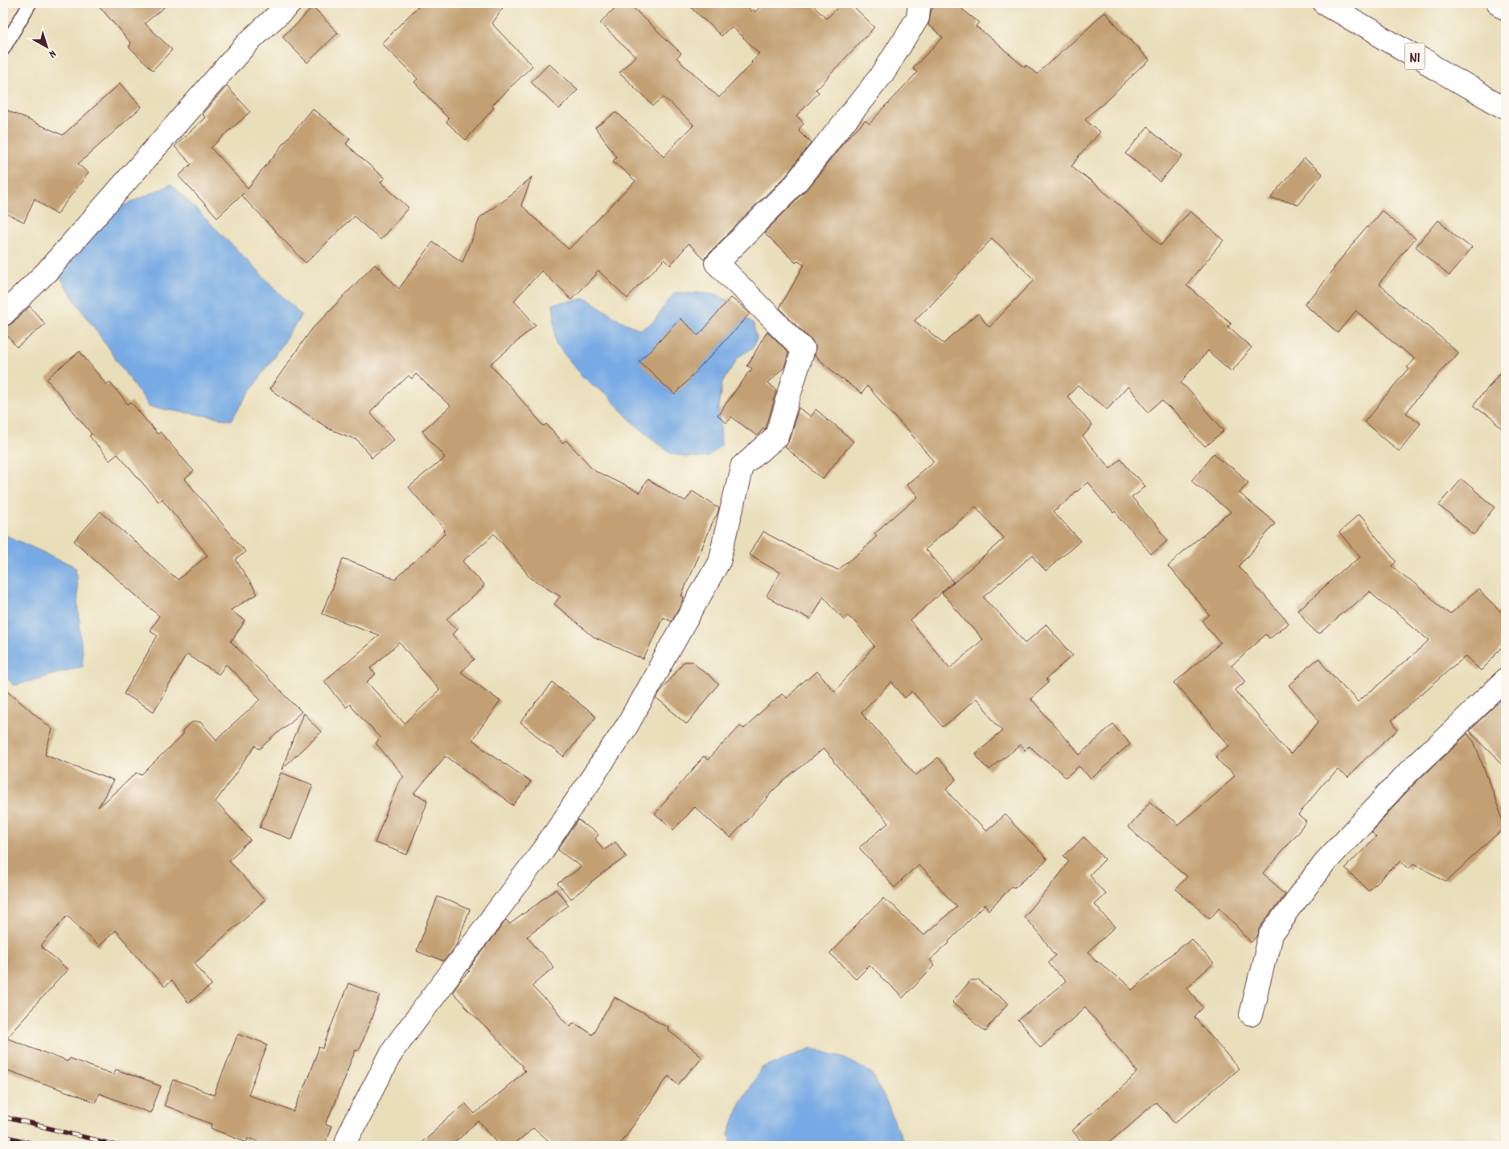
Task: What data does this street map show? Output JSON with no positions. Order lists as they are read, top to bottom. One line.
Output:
{"streets":{"main road":["N1"]},"north":"bottom right"}
